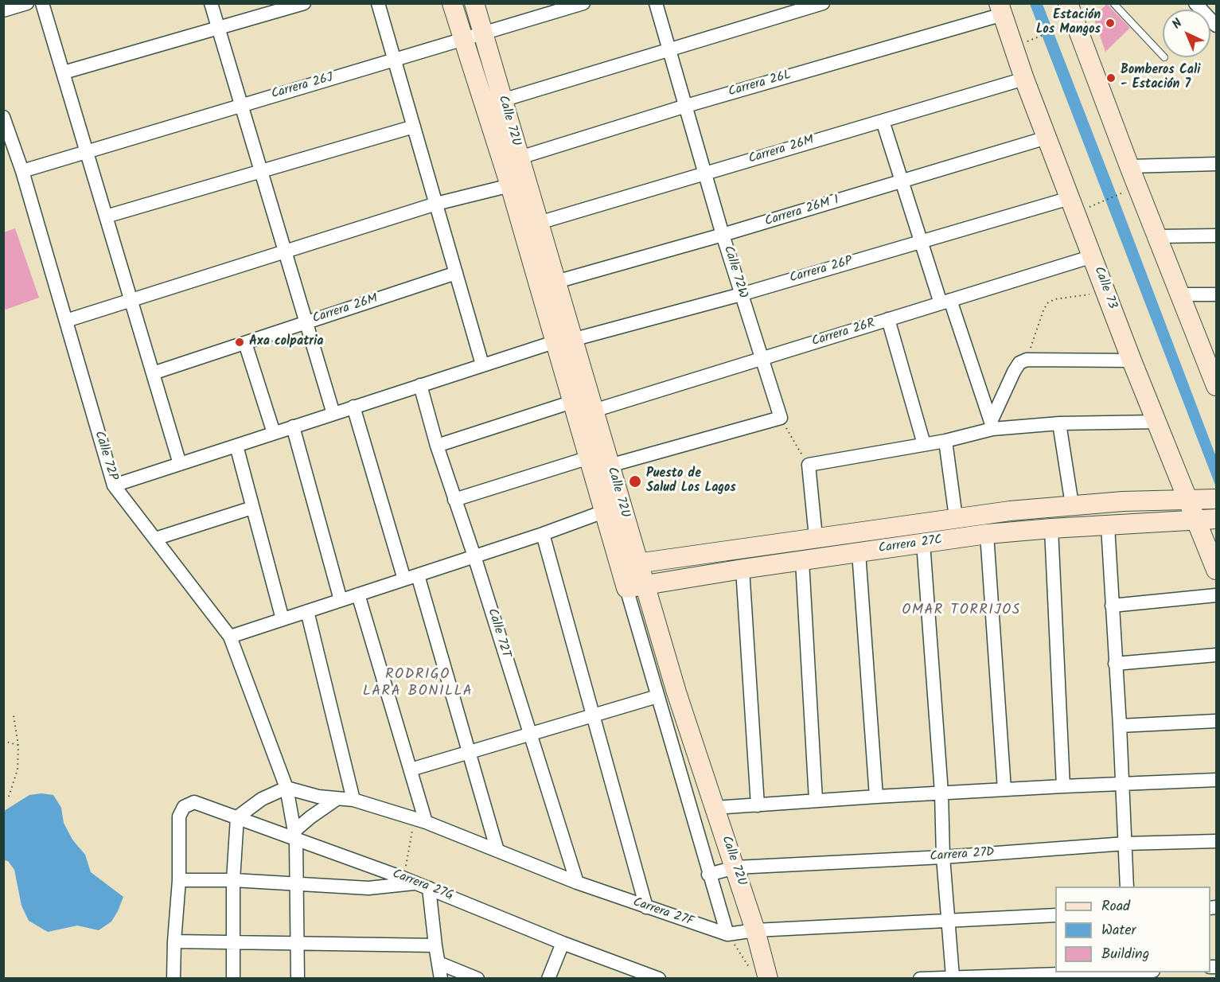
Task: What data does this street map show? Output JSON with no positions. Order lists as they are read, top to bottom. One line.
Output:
{"streets":{"street":["Carrera 26L","Carrera 26J","Calle 72U","Carrera 26M","Carrera 26M 1","Carrera 26P","Calle 72W","Calle 73","Carrera 26R","Calle 72P","Carrera 27C","Calle 72T","Carrera 27D","Carrera 27G","Carrera 27F"]},"crossings":[["Carrera 26L","Calle 72U"],["Carrera 26L","Calle 72W"],["Carrera 26L","Calle 73"],["Carrera 26J","Calle 72U"],["Carrera 26J","Calle 72P"],["Calle 72U","Carrera 26M"],["Calle 72U","Carrera 26M 1"],["Calle 72U","Carrera 26P"],["Calle 72U","Carrera 26R"],["Calle 72U","Carrera 27C"],["Calle 72U","Carrera 27D"],["Calle 72U","Carrera 27F"],["Carrera 26M","Calle 72W"],["Carrera 26M","Calle 73"],["Carrera 26M 1","Calle 72W"],["Carrera 26M 1","Calle 73"],["Carrera 26P","Calle 72W"],["Carrera 26P","Calle 73"],["Carrera 26P","Calle 72P"],["Carrera 26P","Calle 72T"],["Calle 72W","Carrera 26R"],["Calle 73","Carrera 26R"],["Calle 73","Carrera 27C"],["Calle 72P","Carrera 27G"],["Calle 72P","Carrera 27F"],["Calle 72T","Carrera 27F"]],"districts":["OMAR TORRIJOS","RODRIGO LARA BONILLA"],"places":["Estación Los Mangos","Bomberos Cali - Estación 7","Axa colpatria","Puesto de Salud Los Lagos"],"legend":["Road","Water","Building"],"north":"top left"}
